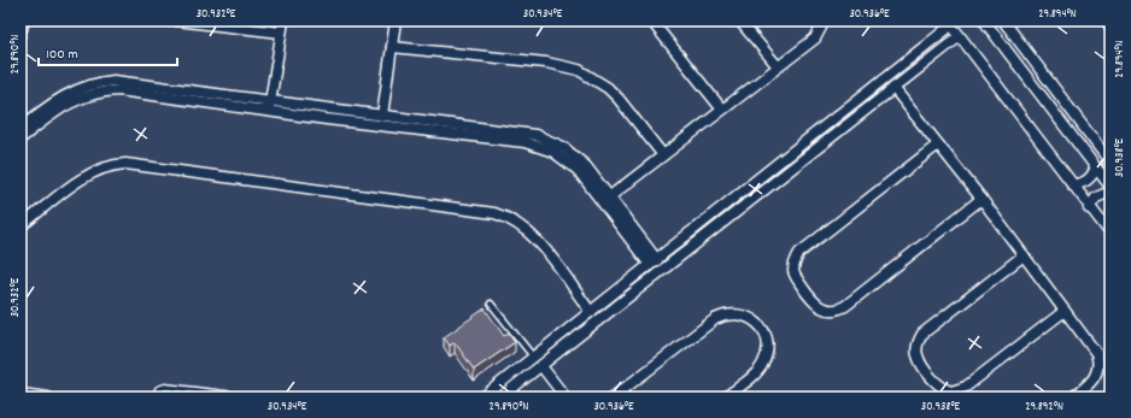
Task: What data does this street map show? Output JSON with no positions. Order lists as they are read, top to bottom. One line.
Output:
{"scale_bar":"100 m","coordinates":["30.932°E","30.934°E","30.936°E","29.894°N","29.890°N","30.938°E","29.892°N"]}
